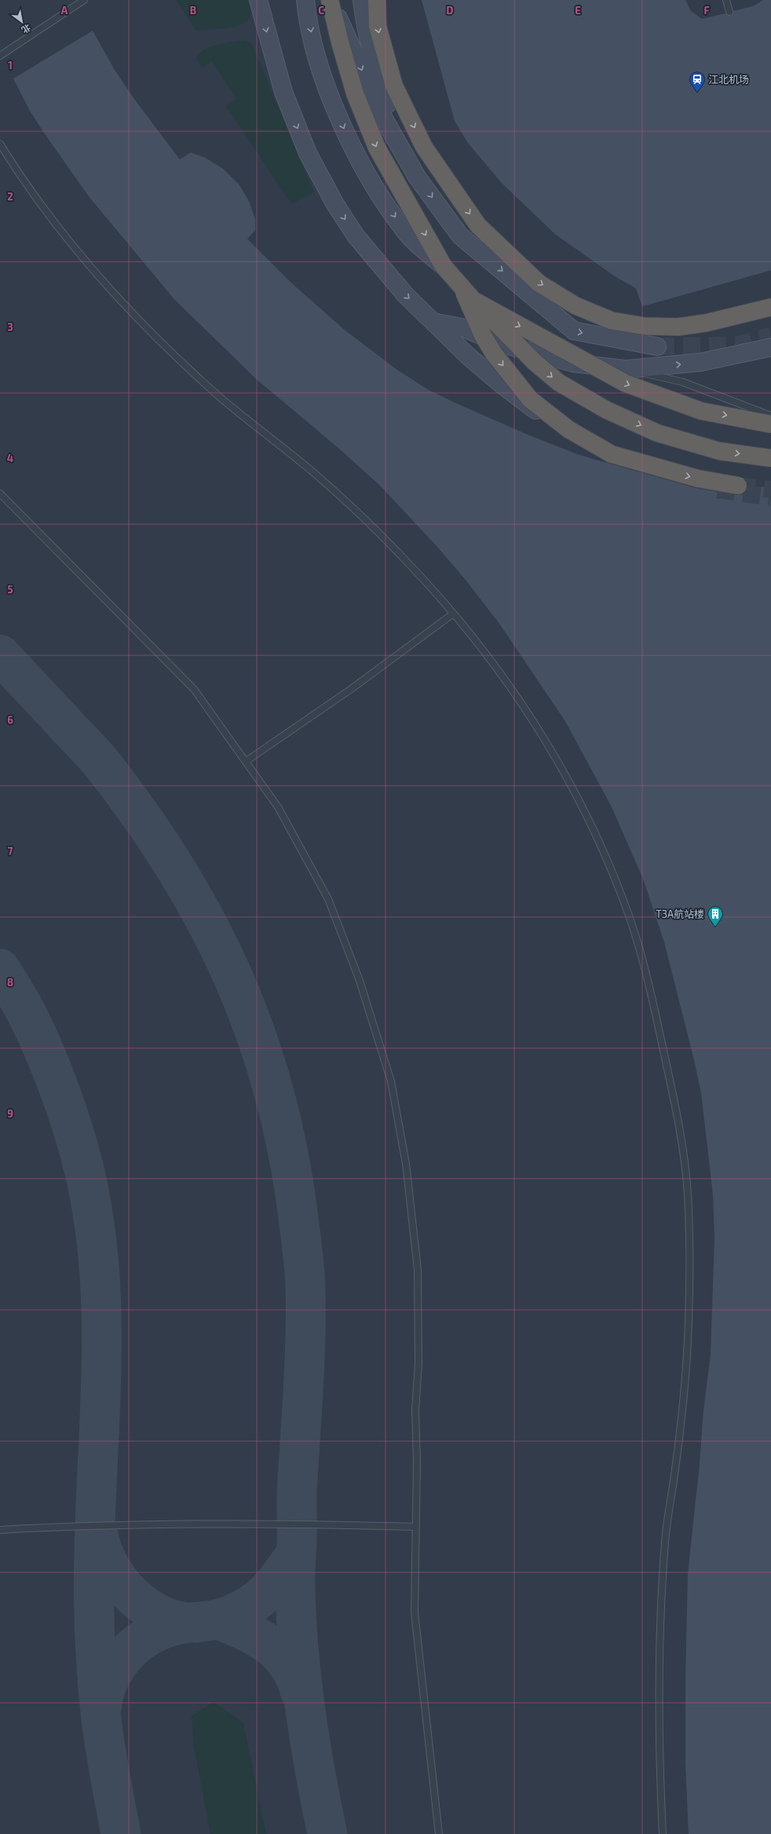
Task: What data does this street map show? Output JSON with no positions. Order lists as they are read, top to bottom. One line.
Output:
{"places":{"station":["江北机场"],"building":["T3A航站楼"]},"north":"bottom right","grid":{"columns":["A","B","C","D","E","F"],"rows":["1","2","3","4","5","6","7","8","9"]}}
